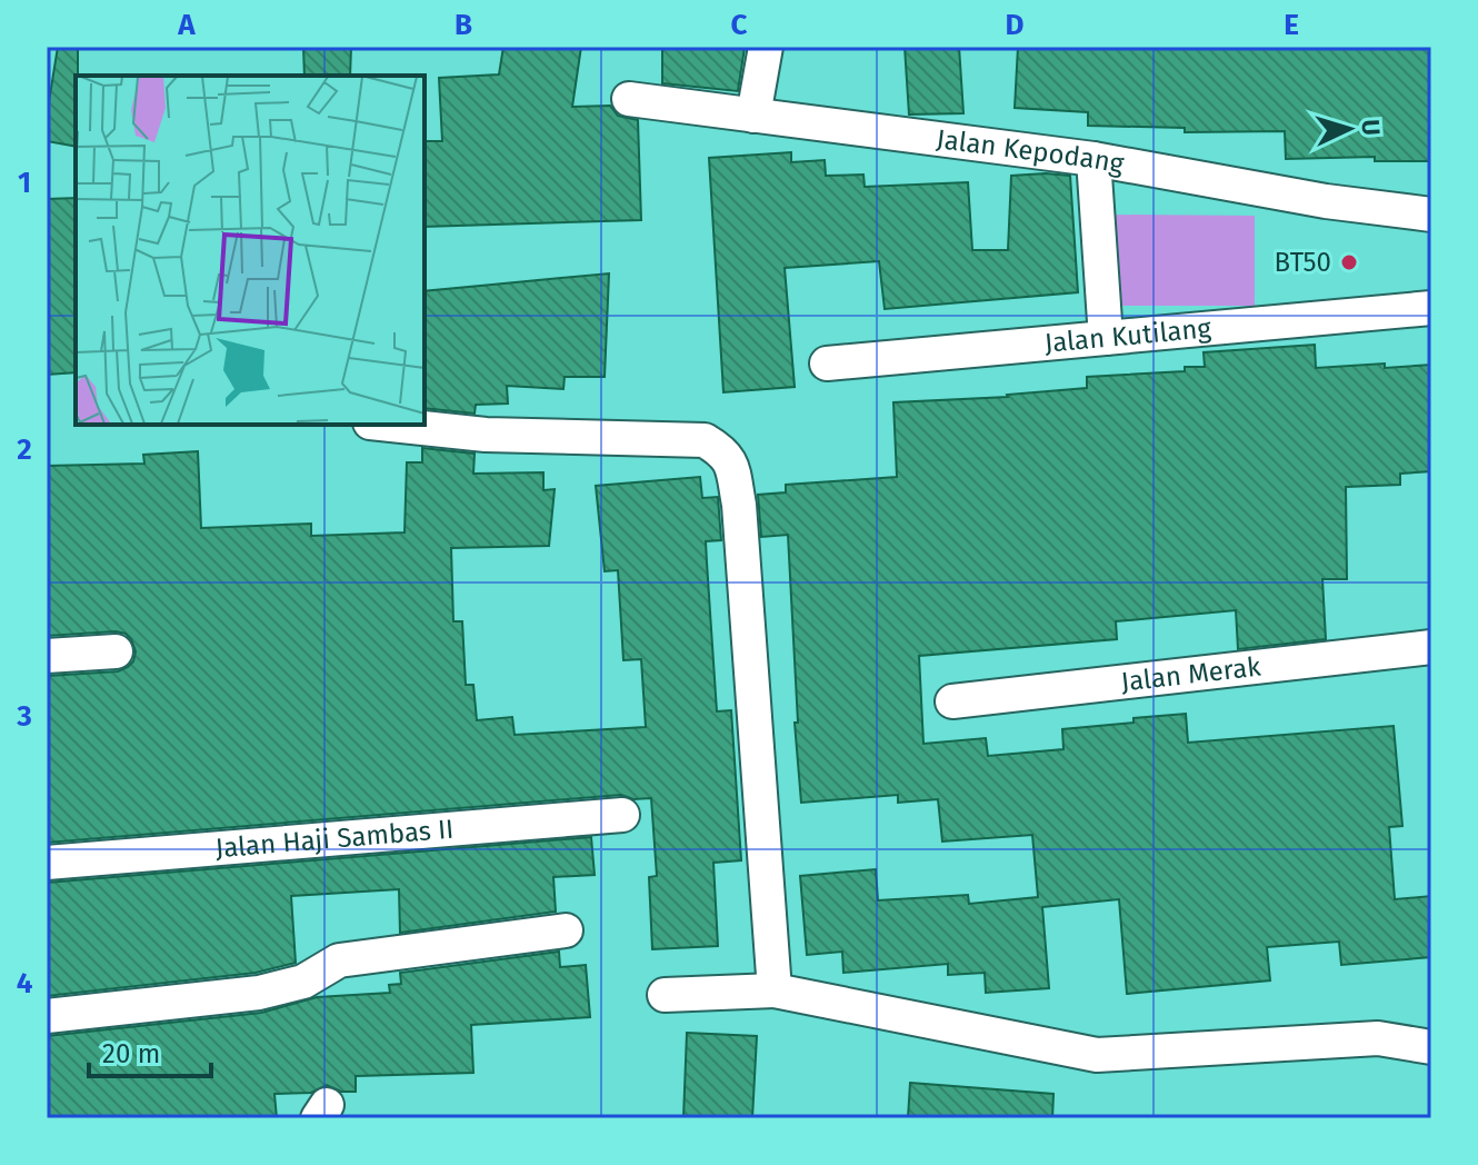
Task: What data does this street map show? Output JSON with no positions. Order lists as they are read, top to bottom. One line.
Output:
{"streets":{"street":["Jalan Kepodang","Jalan Kutilang","Jalan Merak","Jalan Haji Sambas II"]},"places":["BT50"],"scale_bar":"20 m","north":"right","grid":{"columns":["A","B","C","D","E"],"rows":["1","2","3","4"]}}
